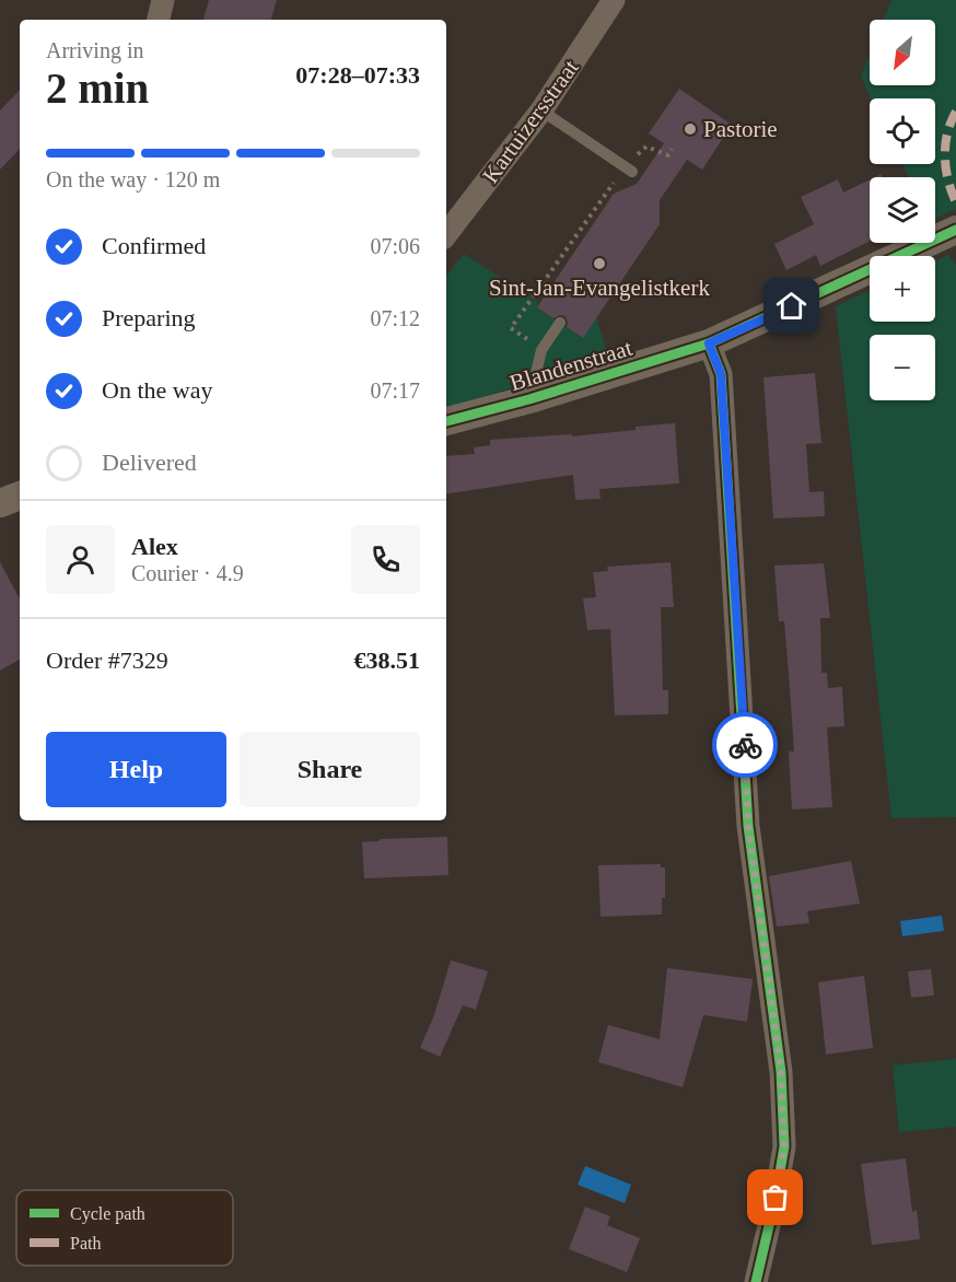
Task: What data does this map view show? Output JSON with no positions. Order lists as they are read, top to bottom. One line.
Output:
{"streets":{"street":["Kartuizersstraat","Blandenstraat"]},"places":["Pastorie","Sint-Jan-Evangelistkerk"],"legend":["Cycle path","Path"],"north":"bottom left","page":{"map_buttons":["+","−"],"heading":["2 min","Arriving in","07:28–07:33"],"panel":["Alex","Courier · 4.9","Order #7329","€38.51"],"bar":"On the way · 120 m","list":[["Confirmed","07:06"],["Preparing","07:12"],["On the way","07:17"],"Delivered"],"buttons":["Help","Share"]}}
